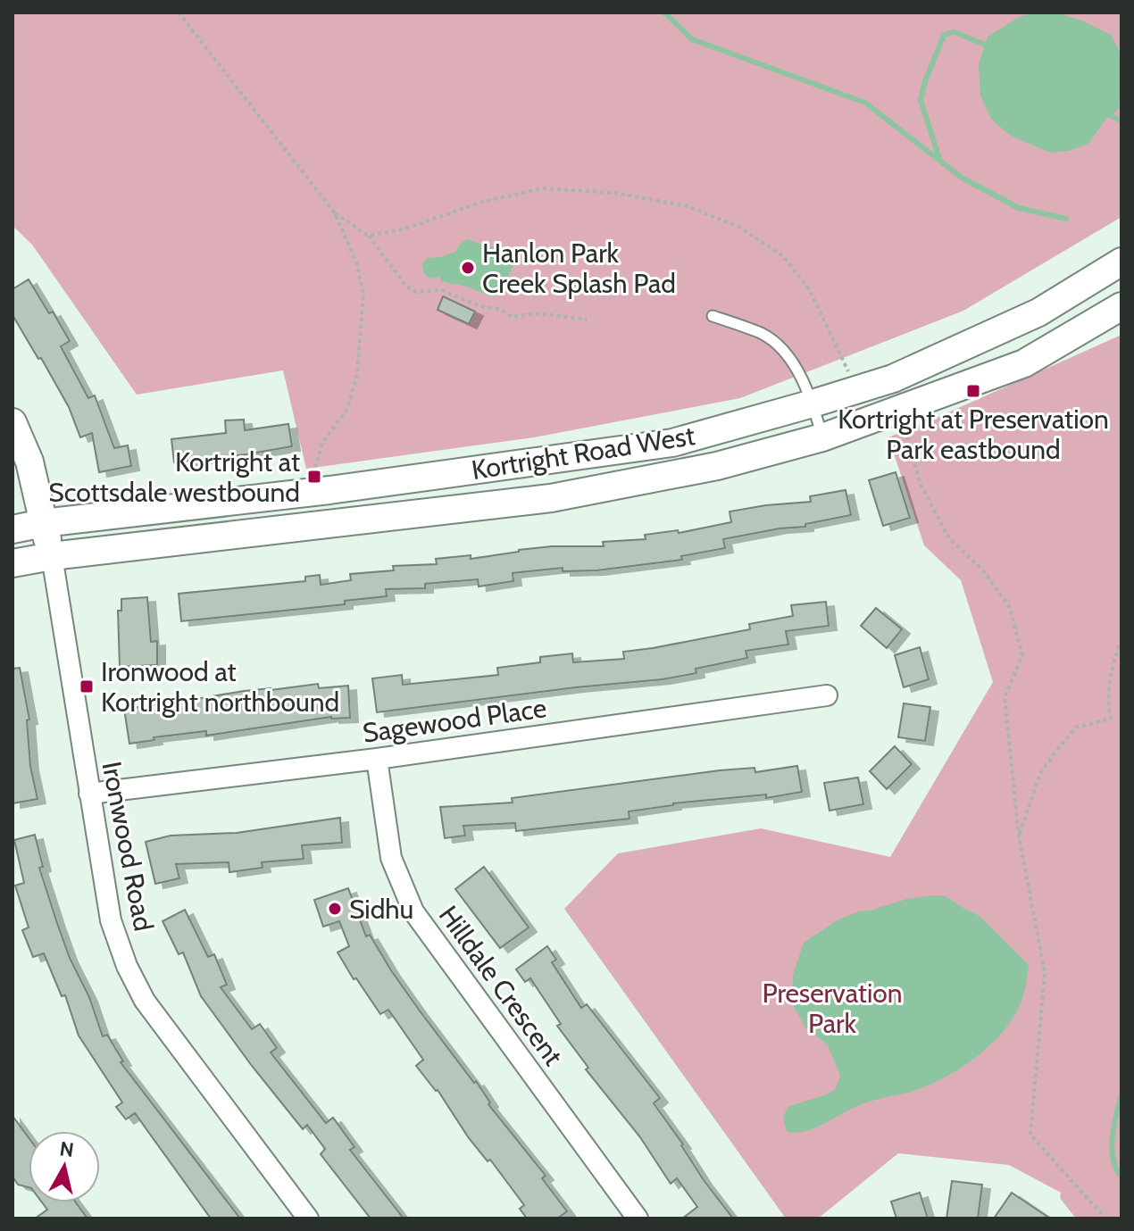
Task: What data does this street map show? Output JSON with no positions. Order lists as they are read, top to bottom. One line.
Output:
{"streets":{"street":["Kortright Road West","Sagewood Place","Ironwood Road","Hilldale Crescent"]},"crossings":[["Kortright Road West","Ironwood Road"],["Sagewood Place","Ironwood Road"],["Sagewood Place","Hilldale Crescent"]],"parks":["Preservation Park"],"places":{"other":["Hanlon Park Creek Splash Pad","Sidhu"],"transit":["Kortright at Preservation Park eastbound","Kortright at Scottsdale westbound","Ironwood at Kortright northbound"]},"north":"top"}
